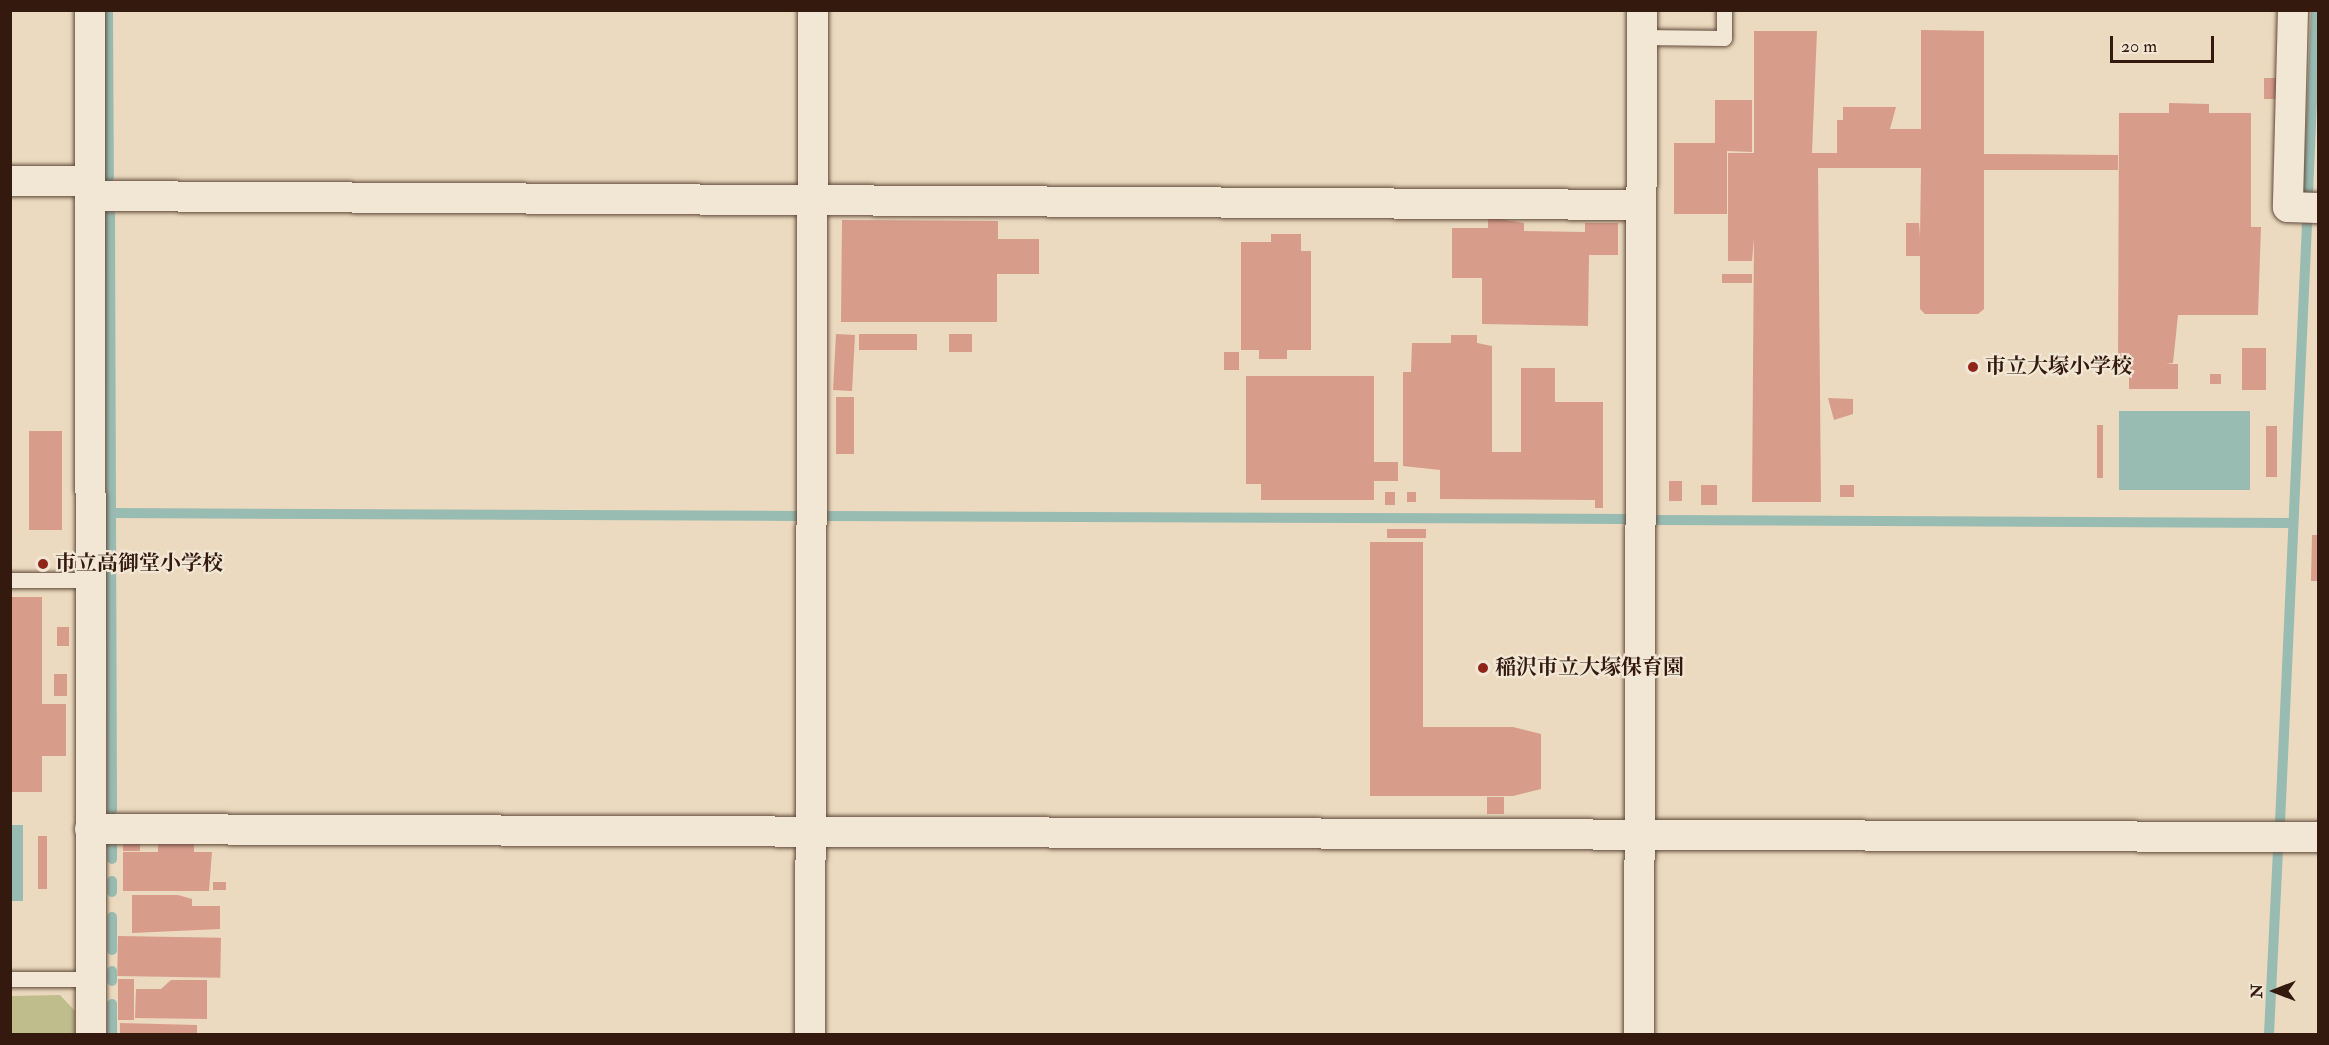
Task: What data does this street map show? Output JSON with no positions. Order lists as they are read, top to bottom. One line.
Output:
{"places":["市立大塚小学校","市立高御堂小学校","稲沢市立大塚保育園"],"scale_bar":"20 m","north":"left"}
